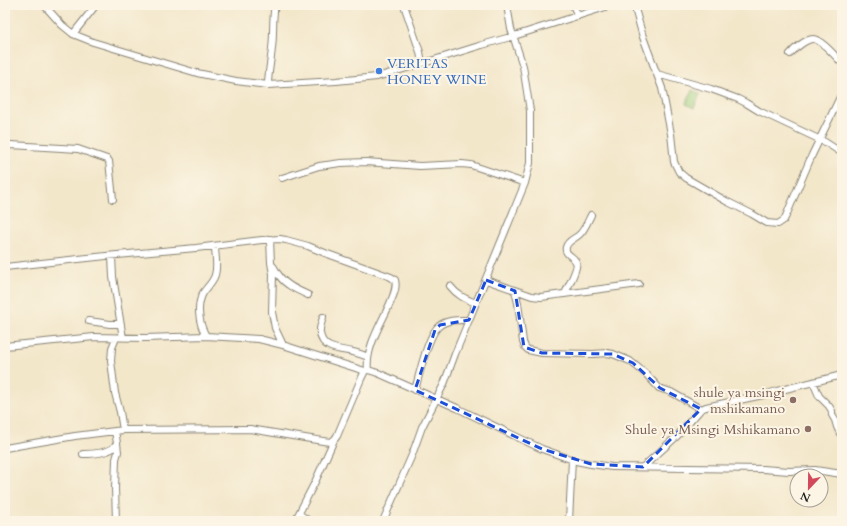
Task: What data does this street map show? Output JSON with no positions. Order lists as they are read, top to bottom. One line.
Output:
{"places":["VERITAS HONEY WINE","shule ya msingi mshikamano","Shule ya Msingi Mshikamano"],"north":"bottom"}
